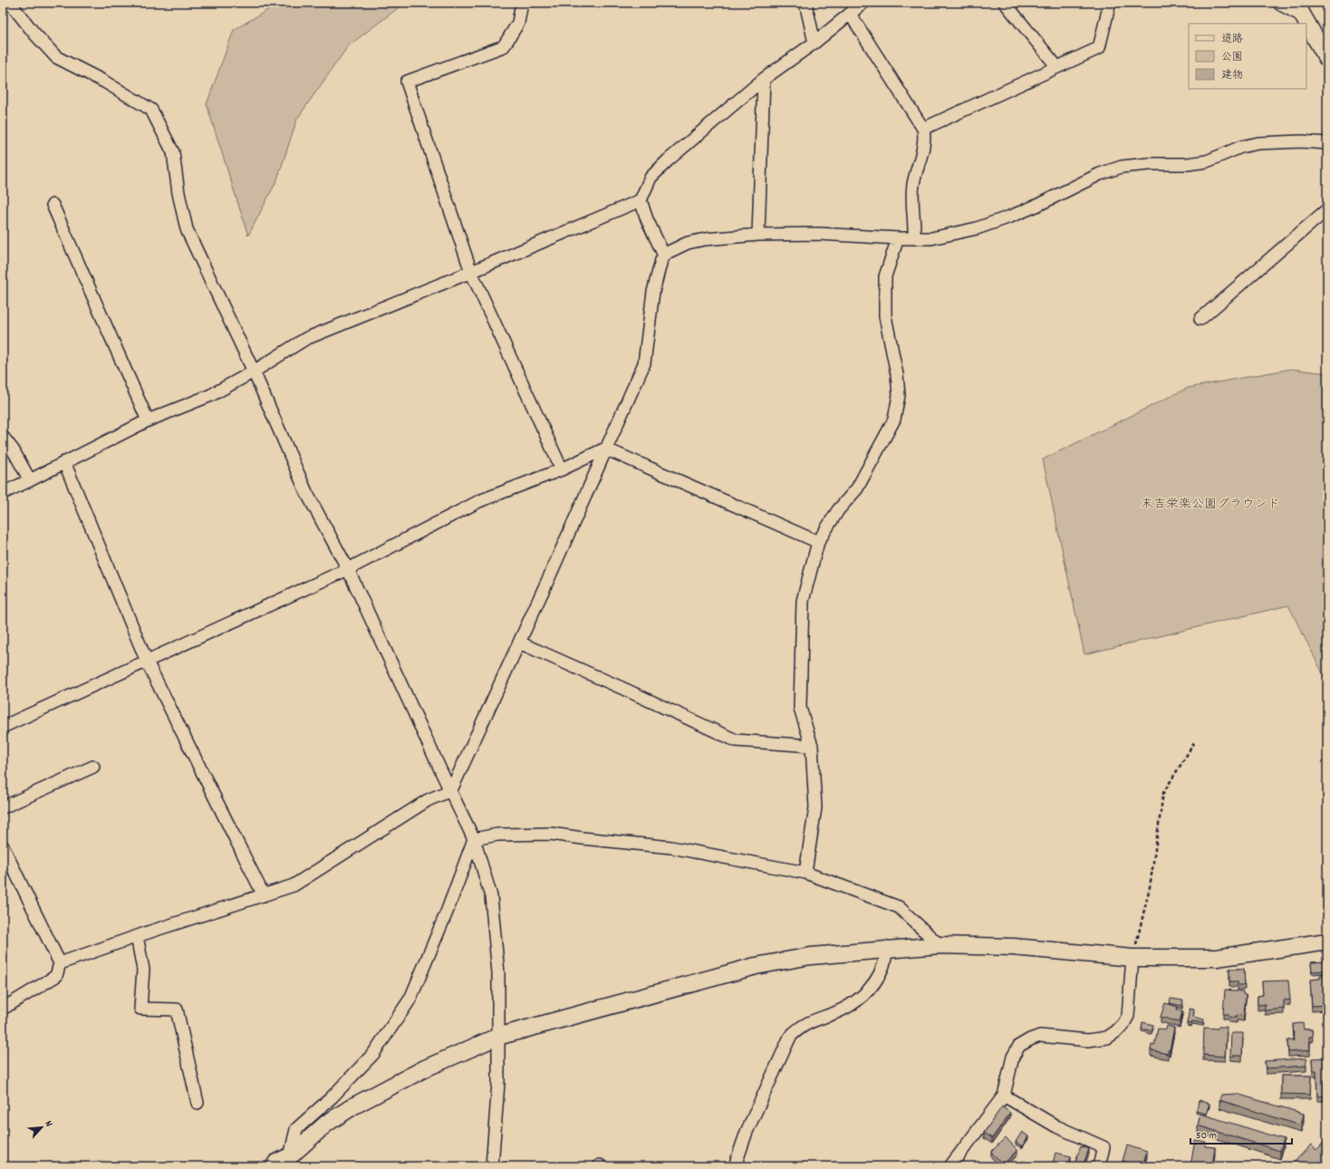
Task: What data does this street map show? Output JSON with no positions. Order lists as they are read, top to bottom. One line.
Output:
{"parks":["末吉栄楽公園グラウンド"],"legend":["道路","公園","建物"],"scale_bar":"50 m","north":"top right"}
